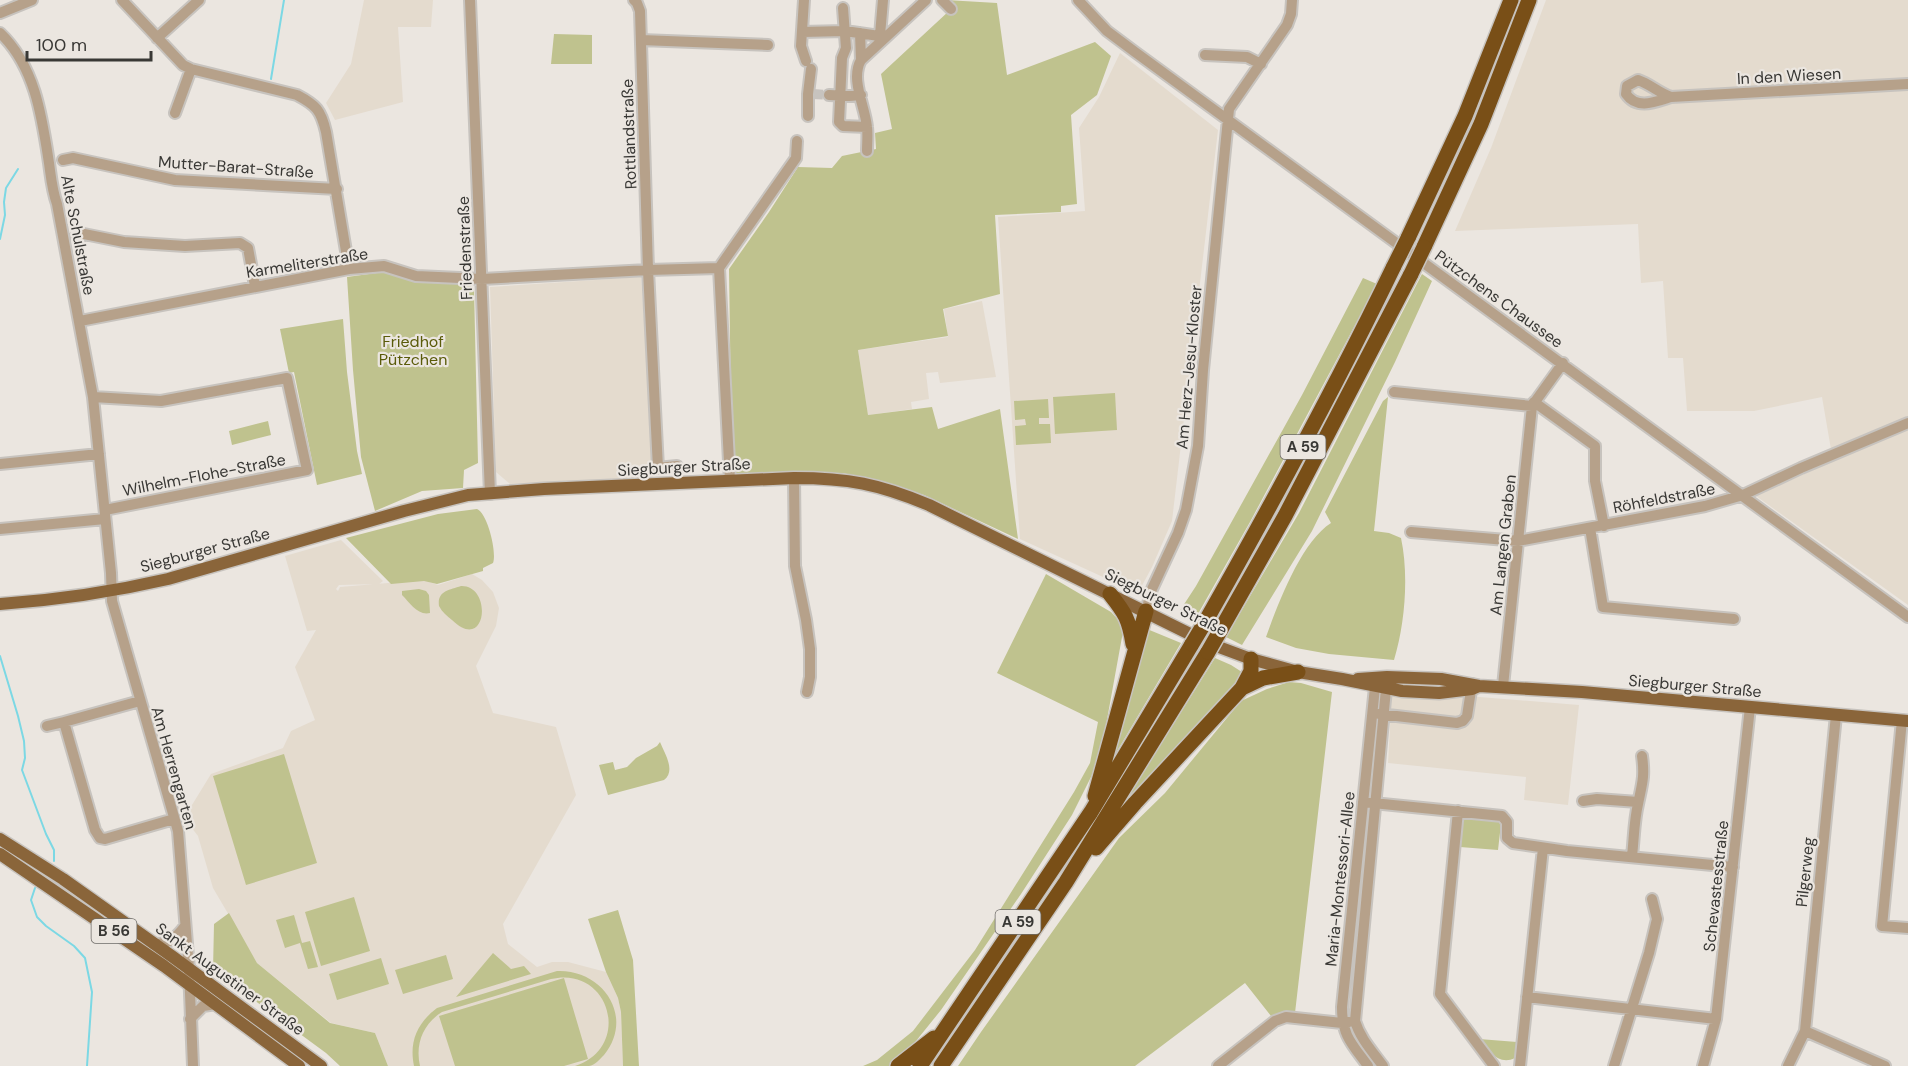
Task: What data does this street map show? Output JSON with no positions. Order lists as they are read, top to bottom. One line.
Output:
{"streets":{"highway":["A 59"],"main road":["Siegburger Straße","B 56","Sankt Augustiner Straße"],"street":["In den Wiesen","Rottlandstraße","Mutter-Barat-Straße","Alte Schulstraße","Friedenstraße","Karmeliterstraße","Pützchens Chaussee","Am Herz-Jesu-Kloster","Wilhelm-Flohe-Straße","Röhfeldstraße","Am Langen Graben","Am Herrengarten","Pilgerweg","Maria-Montessori-Allee","Schevastesstraße"]},"crossings":[["Rottlandstraße","Karmeliterstraße"],["Alte Schulstraße","Karmeliterstraße"],["Alte Schulstraße","Siegburger Straße"],["Alte Schulstraße","Wilhelm-Flohe-Straße"],["Alte Schulstraße","Am Herrengarten"],["Friedenstraße","Karmeliterstraße"],["Friedenstraße","Siegburger Straße"],["Pützchens Chaussee","Am Herz-Jesu-Kloster"],["Pützchens Chaussee","Röhfeldstraße"],["Am Herz-Jesu-Kloster","Siegburger Straße"],["Siegburger Straße","Am Langen Graben"],["Siegburger Straße","Am Herrengarten"],["Siegburger Straße","Pilgerweg"],["Siegburger Straße","Maria-Montessori-Allee"],["Siegburger Straße","Schevastesstraße"],["Röhfeldstraße","Am Langen Graben"],["Am Herrengarten","B 56"],["Am Herrengarten","Sankt Augustiner Straße"],["B 56","Sankt Augustiner Straße"]],"parks":["Friedhof Pützchen"],"scale_bar":"100 m"}
